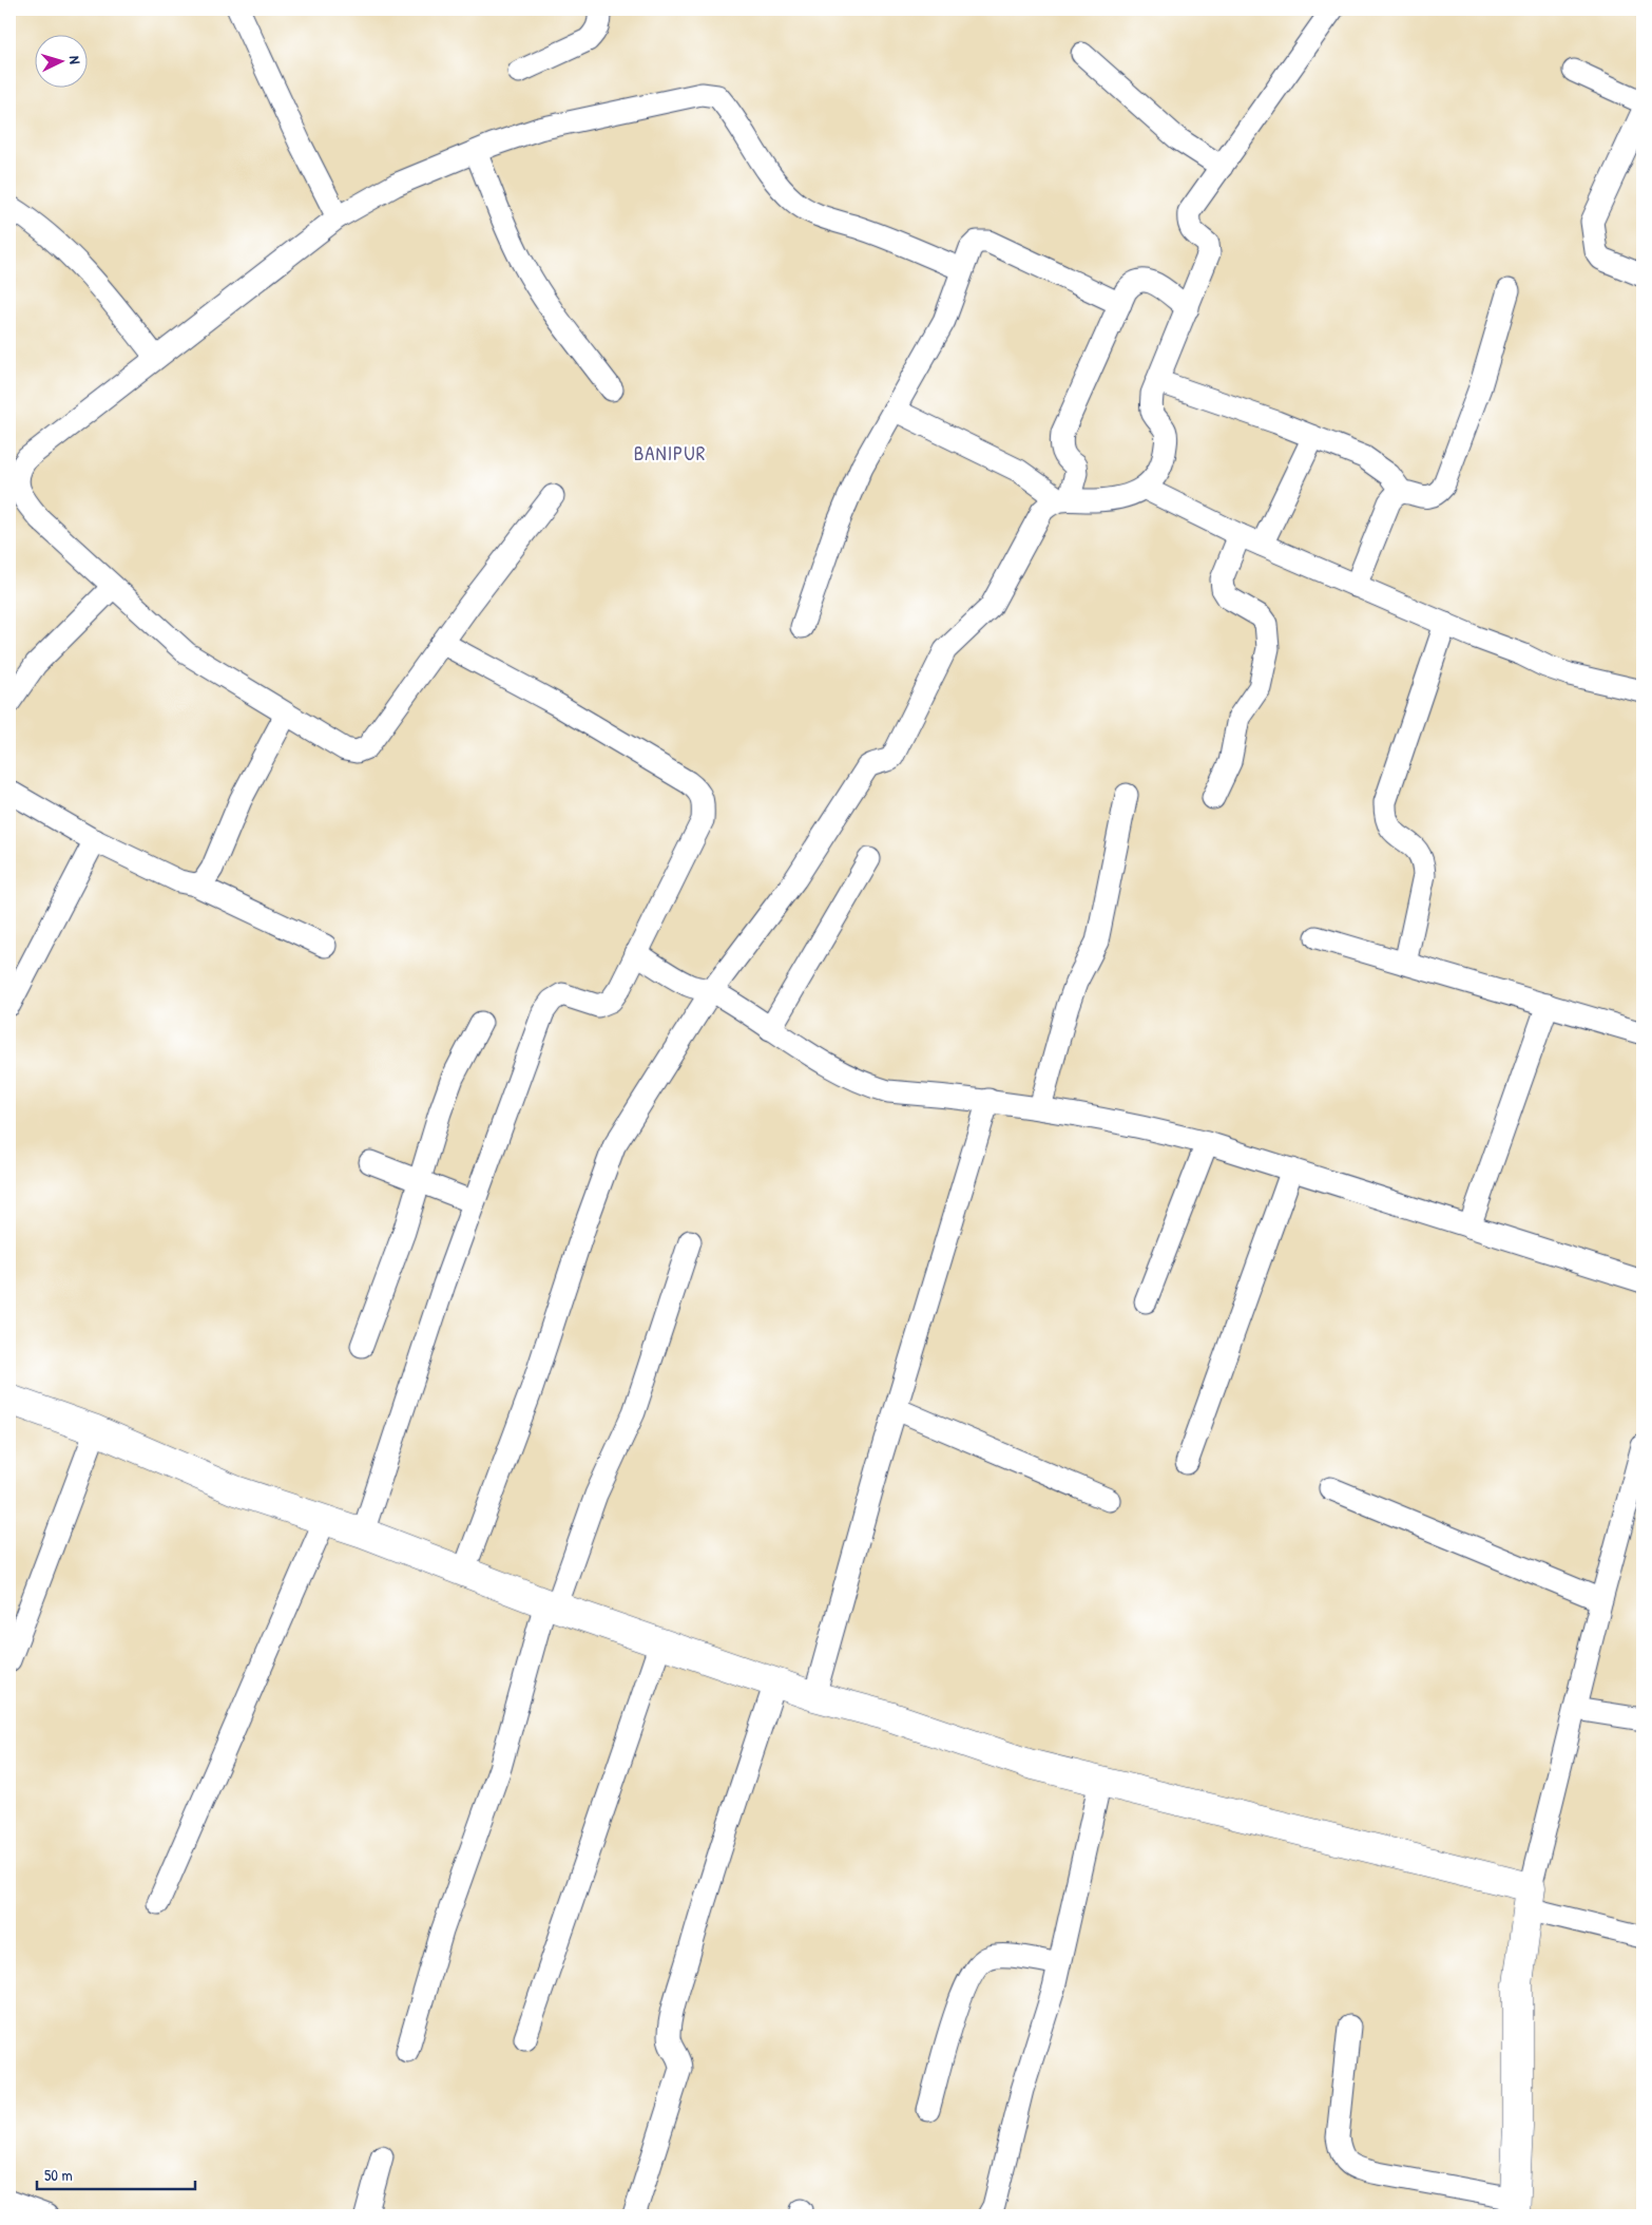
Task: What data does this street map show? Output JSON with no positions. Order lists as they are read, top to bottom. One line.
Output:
{"districts":["BANIPUR"],"scale_bar":"50 m","north":"right"}
